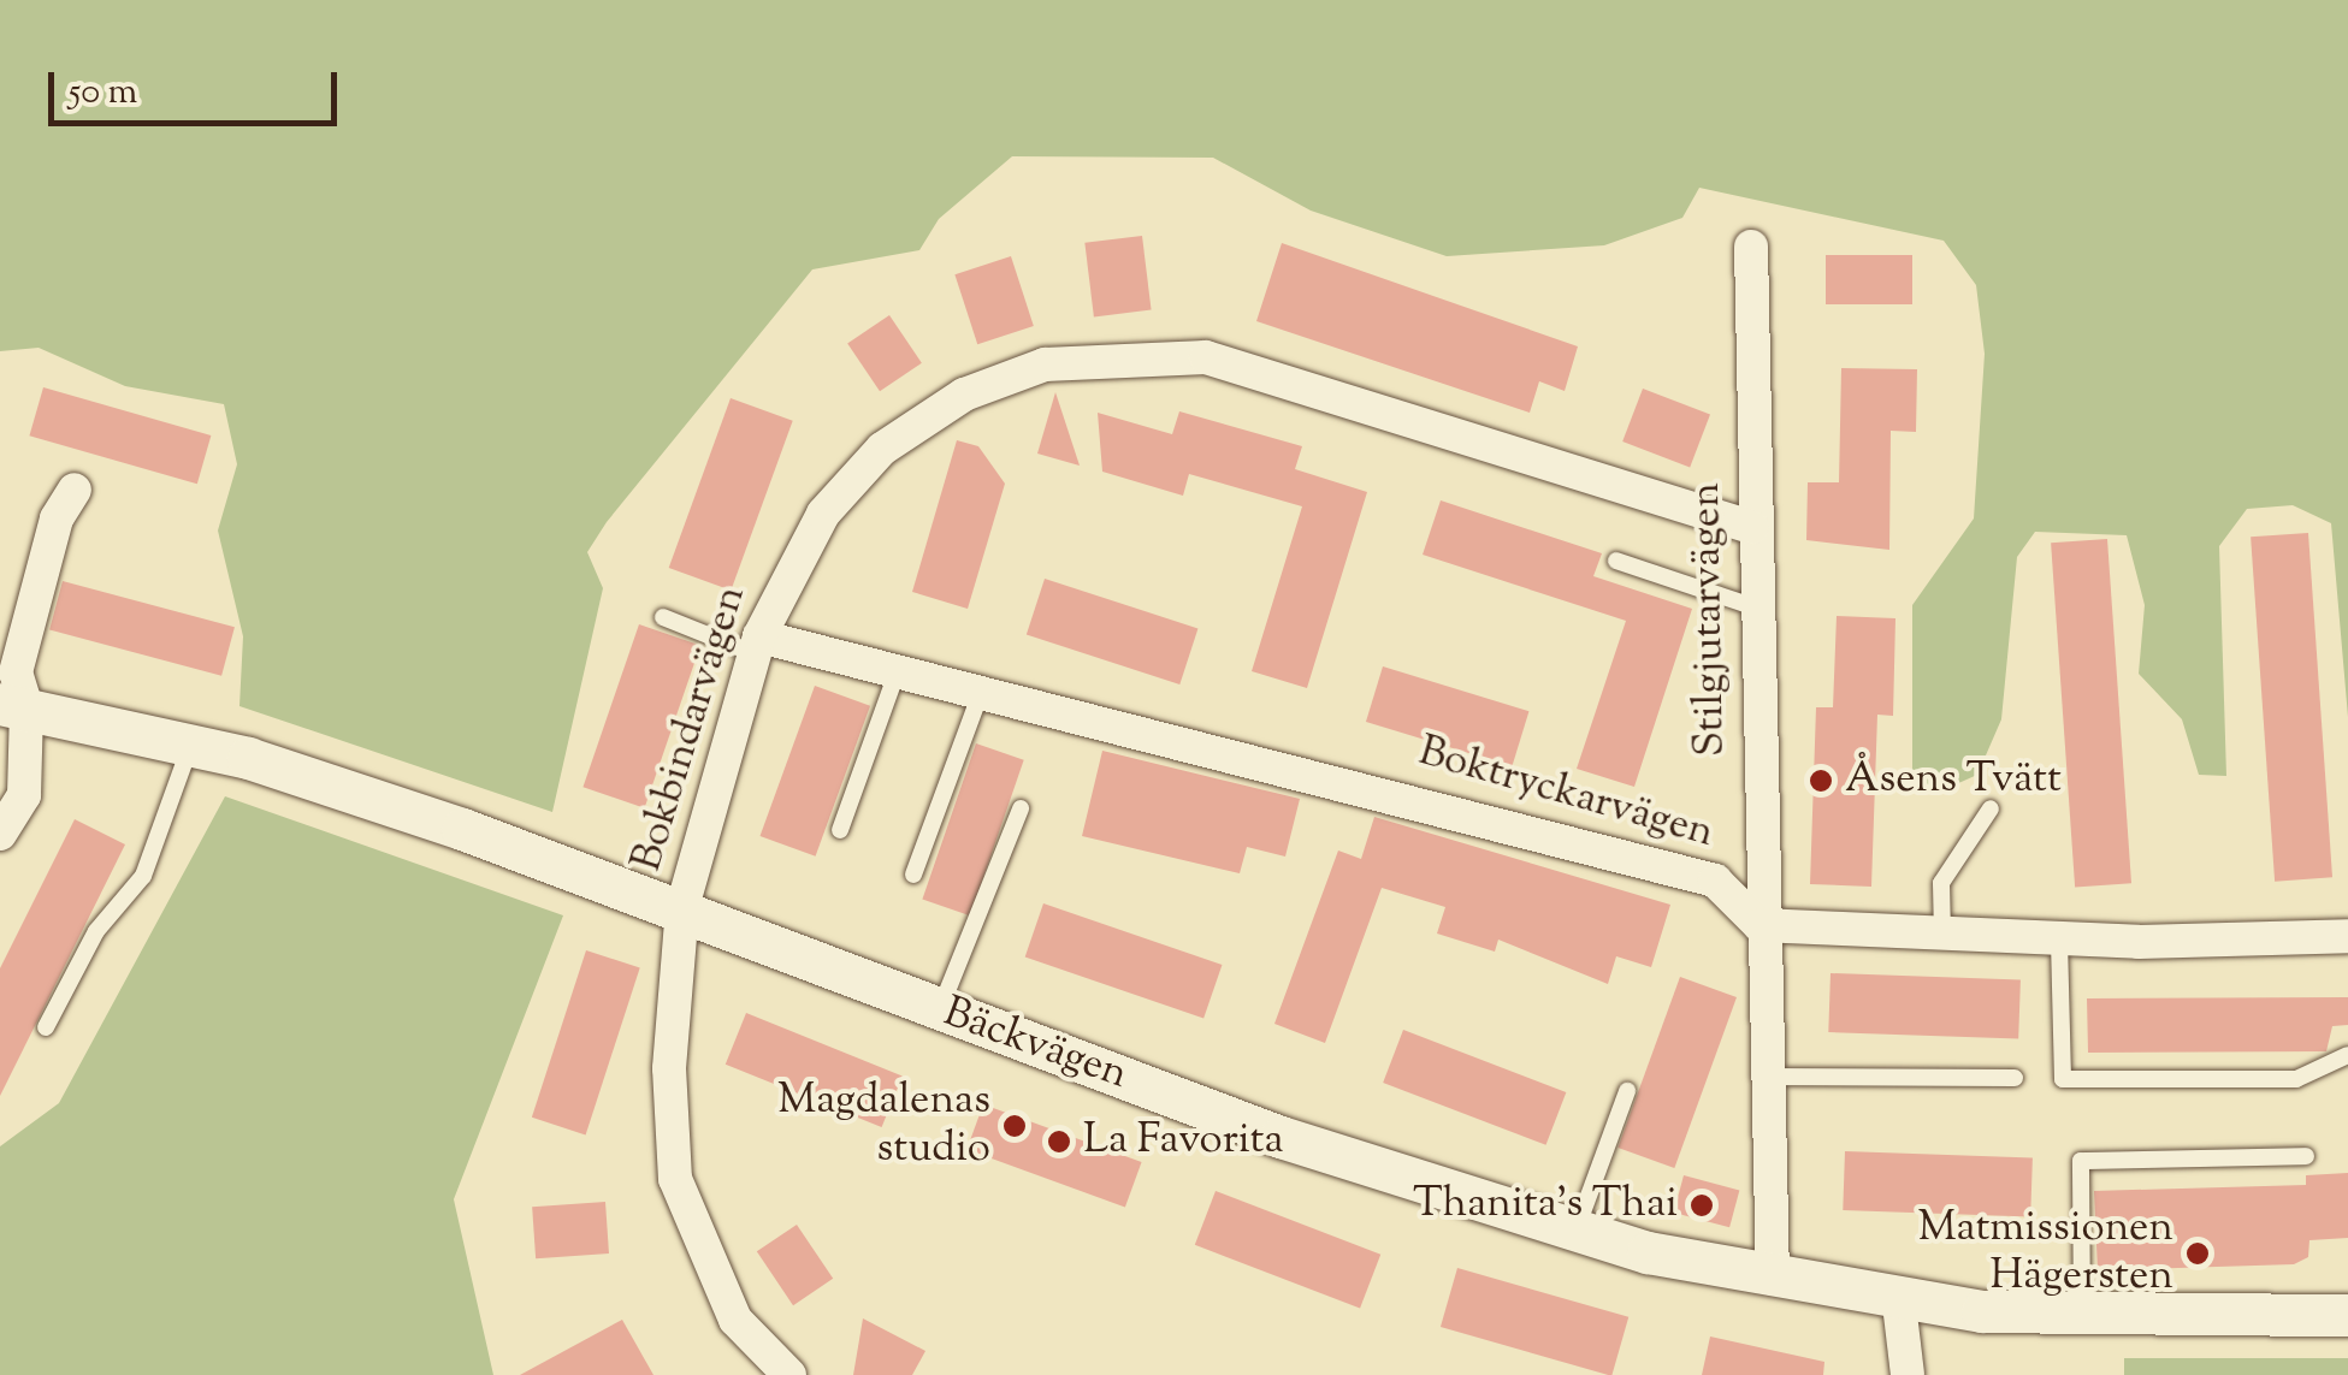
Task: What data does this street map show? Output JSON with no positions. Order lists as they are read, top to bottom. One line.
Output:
{"streets":{"street":["Stilgjutarvägen","Bokbindarvägen","Boktryckarvägen","Bäckvägen"]},"crossings":[["Stilgjutarvägen","Bokbindarvägen"],["Stilgjutarvägen","Boktryckarvägen"],["Stilgjutarvägen","Bäckvägen"],["Bokbindarvägen","Boktryckarvägen"],["Bokbindarvägen","Bäckvägen"]],"places":["Åsens Tvätt","Magdalenas studio","La Favorita","Thanita's Thai","Matmissionen Hägersten"],"scale_bar":"50 m"}
